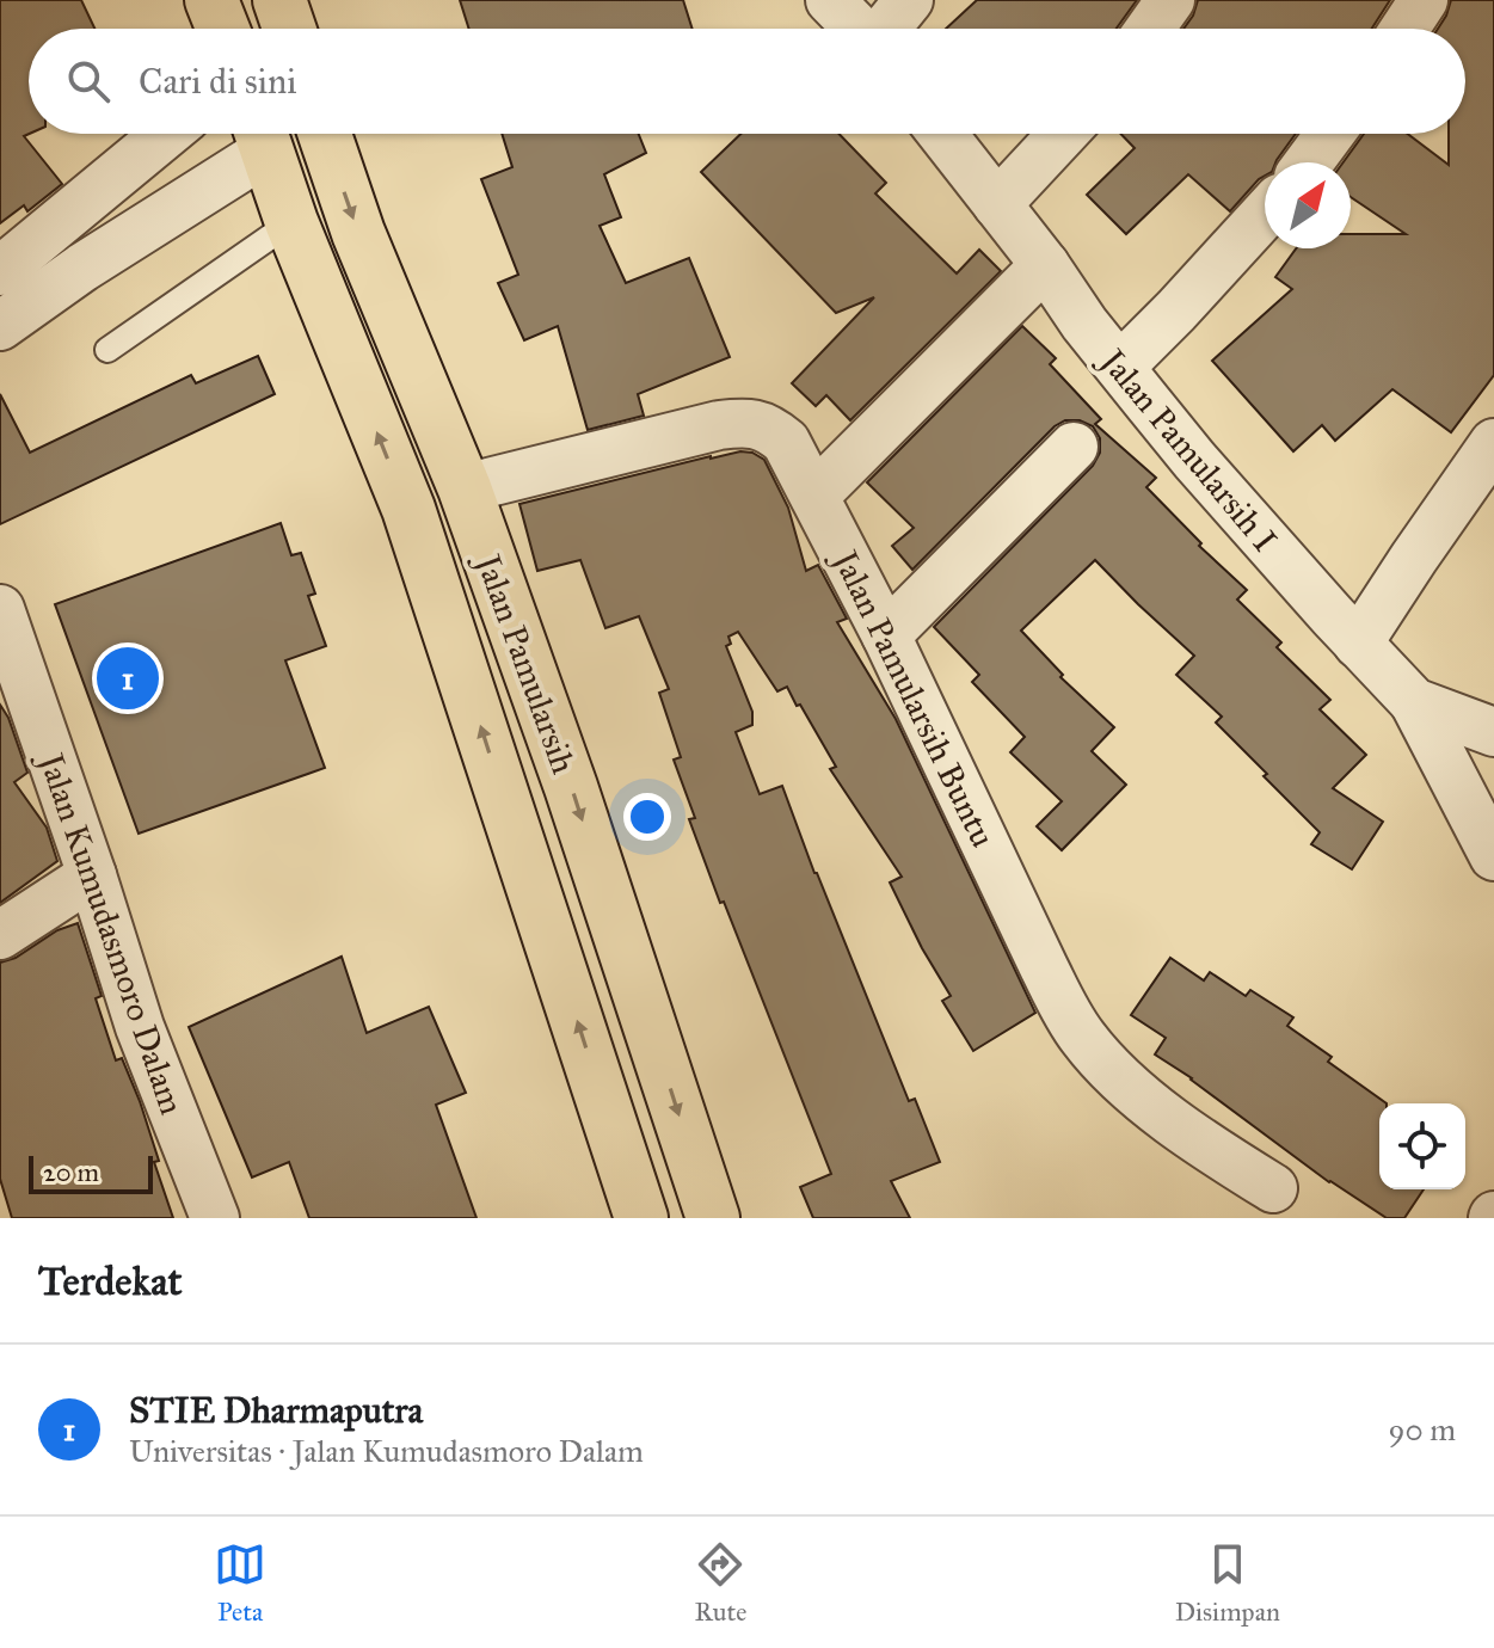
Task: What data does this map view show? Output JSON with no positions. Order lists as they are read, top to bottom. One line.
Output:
{"streets":{"highway":["Jalan Pamularsih"],"street":["Jalan Pamularsih I","Jalan Pamularsih Buntu","Jalan Kumudasmoro Dalam"]},"crossings":[["Jalan Pamularsih","Jalan Pamularsih Buntu"]],"scale_bar":"20 m","north":"top right","page":{"search":"Cari di sini","pins":"1","scale":"20 m","heading":"Terdekat","list":[{"mark":"1","name":"STIE Dharmaputra","note":"Universitas · Jalan Kumudasmoro Dalam","value":"90 m"}],"nav":["Peta","Rute","Disimpan"]}}
